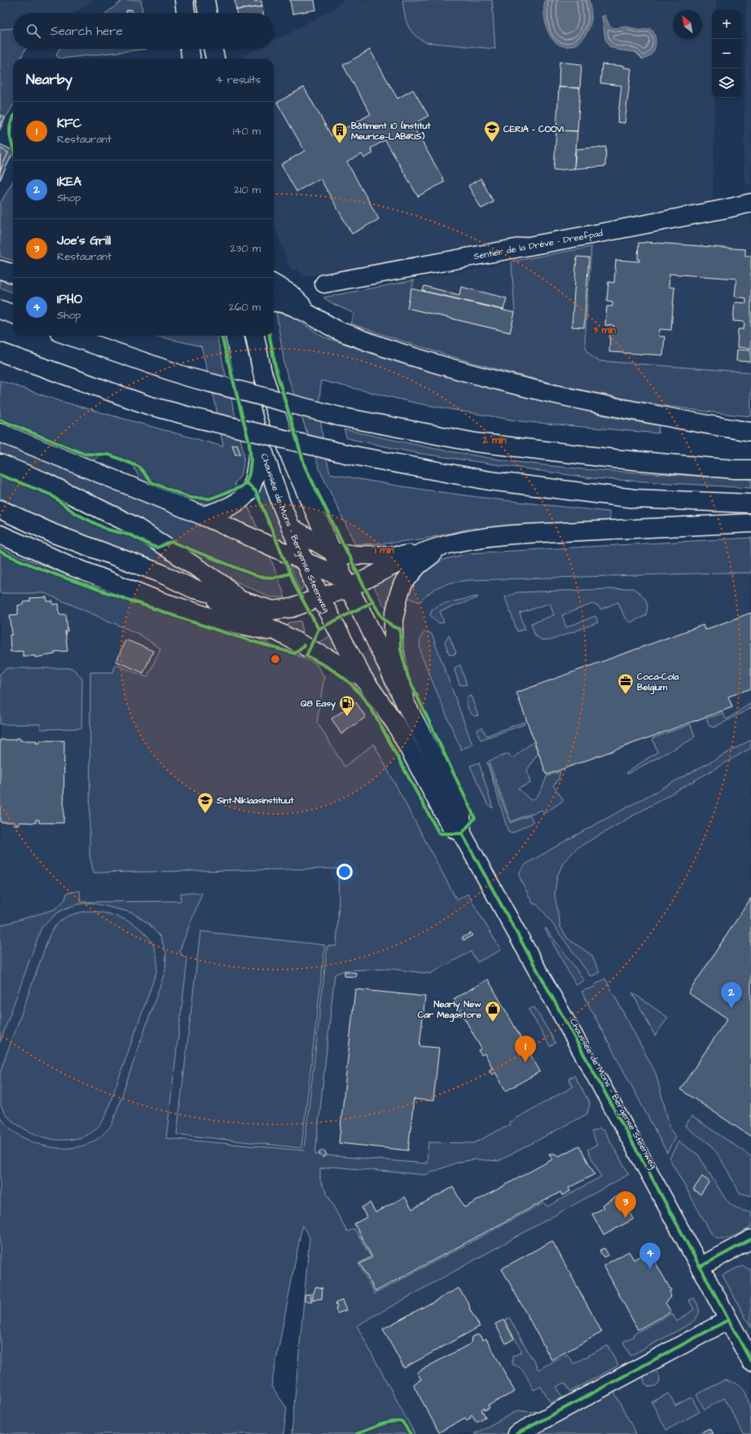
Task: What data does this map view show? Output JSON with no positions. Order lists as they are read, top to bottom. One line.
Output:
{"streets":{"main road":["Sentier de la Drève - Dreefpad","Chaussée de Mons - Bergense Steenweg"]},"places":{"school or university":["CERIA - COOVI","Sint-Niklaasinstituut"],"building":["Bâtiment 10 (Institut Meurice—LABIRIS)"],"office":["Coca-Cola Belgium"],"fuel station":["Q8 Easy"],"shop":["Nearly New Car Megastore"]},"north":"top left","page":{"map_buttons":["+","−"],"search":"Search here","heading":["Nearby","4 results"],"list":[{"mark":"1","name":"KFC","note":"Restaurant","value":"140 m"},{"mark":"2","name":"IKEA","note":"Shop","value":"210 m"},{"mark":"3","name":"Joe's Grill","note":"Restaurant","value":"230 m"},{"mark":"4","name":"IPHO","note":"Shop","value":"260 m"}],"pins":["2","1","3","4"]},"rings":["3 min","2 min","1 min"]}
